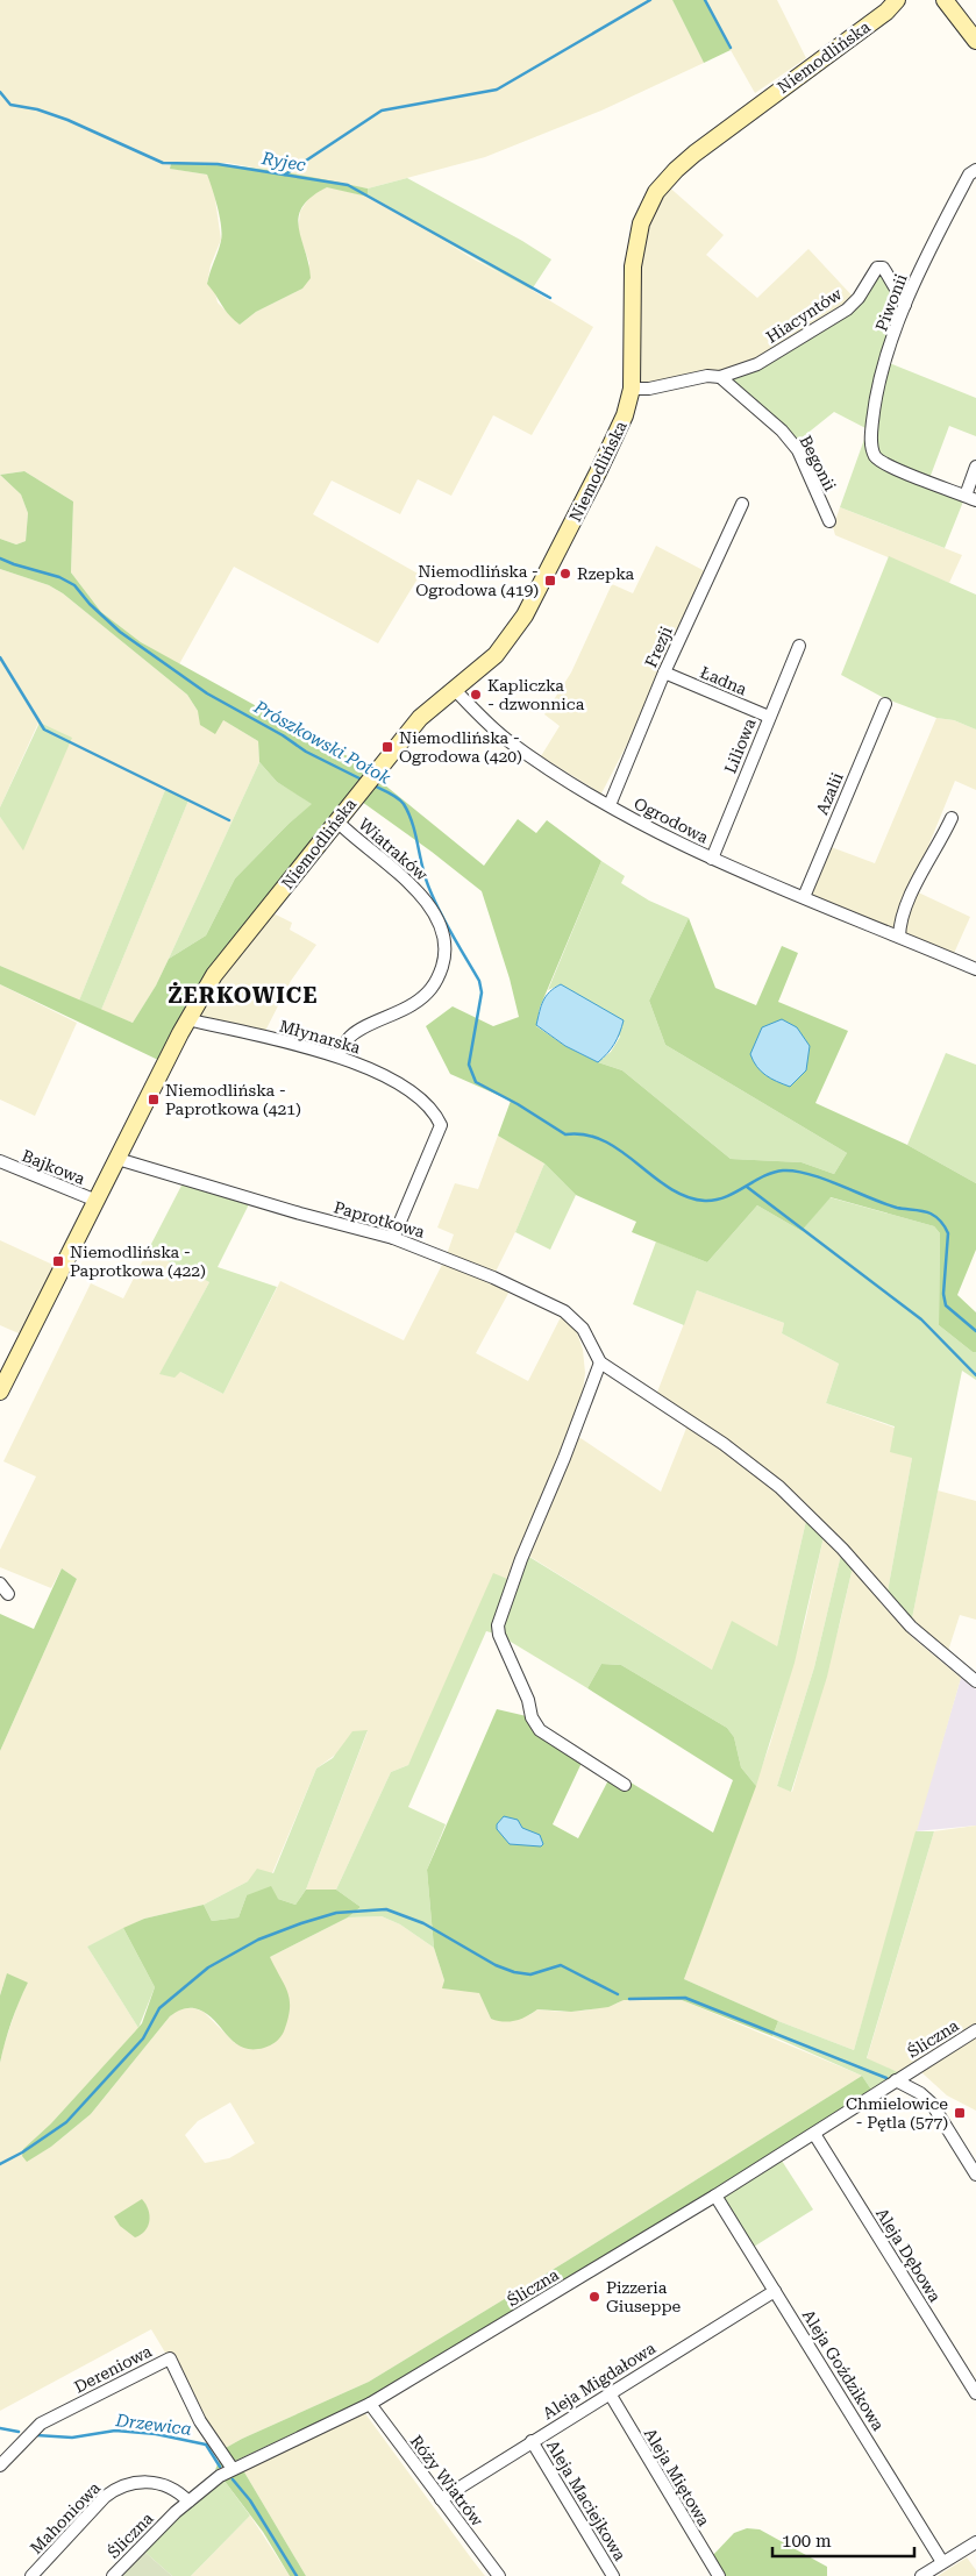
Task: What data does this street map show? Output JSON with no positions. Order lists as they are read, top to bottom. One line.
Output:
{"streets":{"main road":["Niemodlińska"],"street":["Piwonii","Hiacyntów","Begonii","Frezji","Ładna","Liliowa","Azalii","Ogrodowa","Wiatraków","Młynarska","Bajkowa","Paprotkowa","Śliczna","Aleja Dębowa","Dereniowa","Aleja Goździkowa","Aleja Migdałowa","Aleja Miętowa","Róży Wiatrów","Aleja Maciejkowa","Mahoniowa"]},"crossings":[["Niemodlińska","Ogrodowa"],["Niemodlińska","Wiatraków"],["Niemodlińska","Młynarska"],["Niemodlińska","Bajkowa"],["Niemodlińska","Paprotkowa"],["Piwonii","Hiacyntów"],["Hiacyntów","Begonii"],["Frezji","Ładna"],["Frezji","Ogrodowa"],["Ładna","Liliowa"],["Liliowa","Ogrodowa"],["Azalii","Ogrodowa"],["Wiatraków","Młynarska"],["Młynarska","Paprotkowa"],["Śliczna","Aleja Dębowa"],["Śliczna","Dereniowa"],["Śliczna","Aleja Goździkowa"],["Śliczna","Róży Wiatrów"],["Śliczna","Mahoniowa"],["Aleja Goździkowa","Aleja Migdałowa"],["Aleja Migdałowa","Aleja Miętowa"],["Aleja Migdałowa","Róży Wiatrów"],["Aleja Migdałowa","Aleja Maciejkowa"]],"districts":["ŻERKOWICE"],"water":["Ryjec","Prószkowski Potok","Drzewica"],"places":{"other":["Rzepka","Kapliczka - dzwonnica","Pizzeria Giuseppe"],"transit":["Niemodlińska - Ogrodowa (419)","Niemodlińska - Ogrodowa (420)","Niemodlińska - Paprotkowa (421)","Niemodlińska - Paprotkowa (422)","Chmielowice - Pętla (577)"]},"scale_bar":"100 m"}
